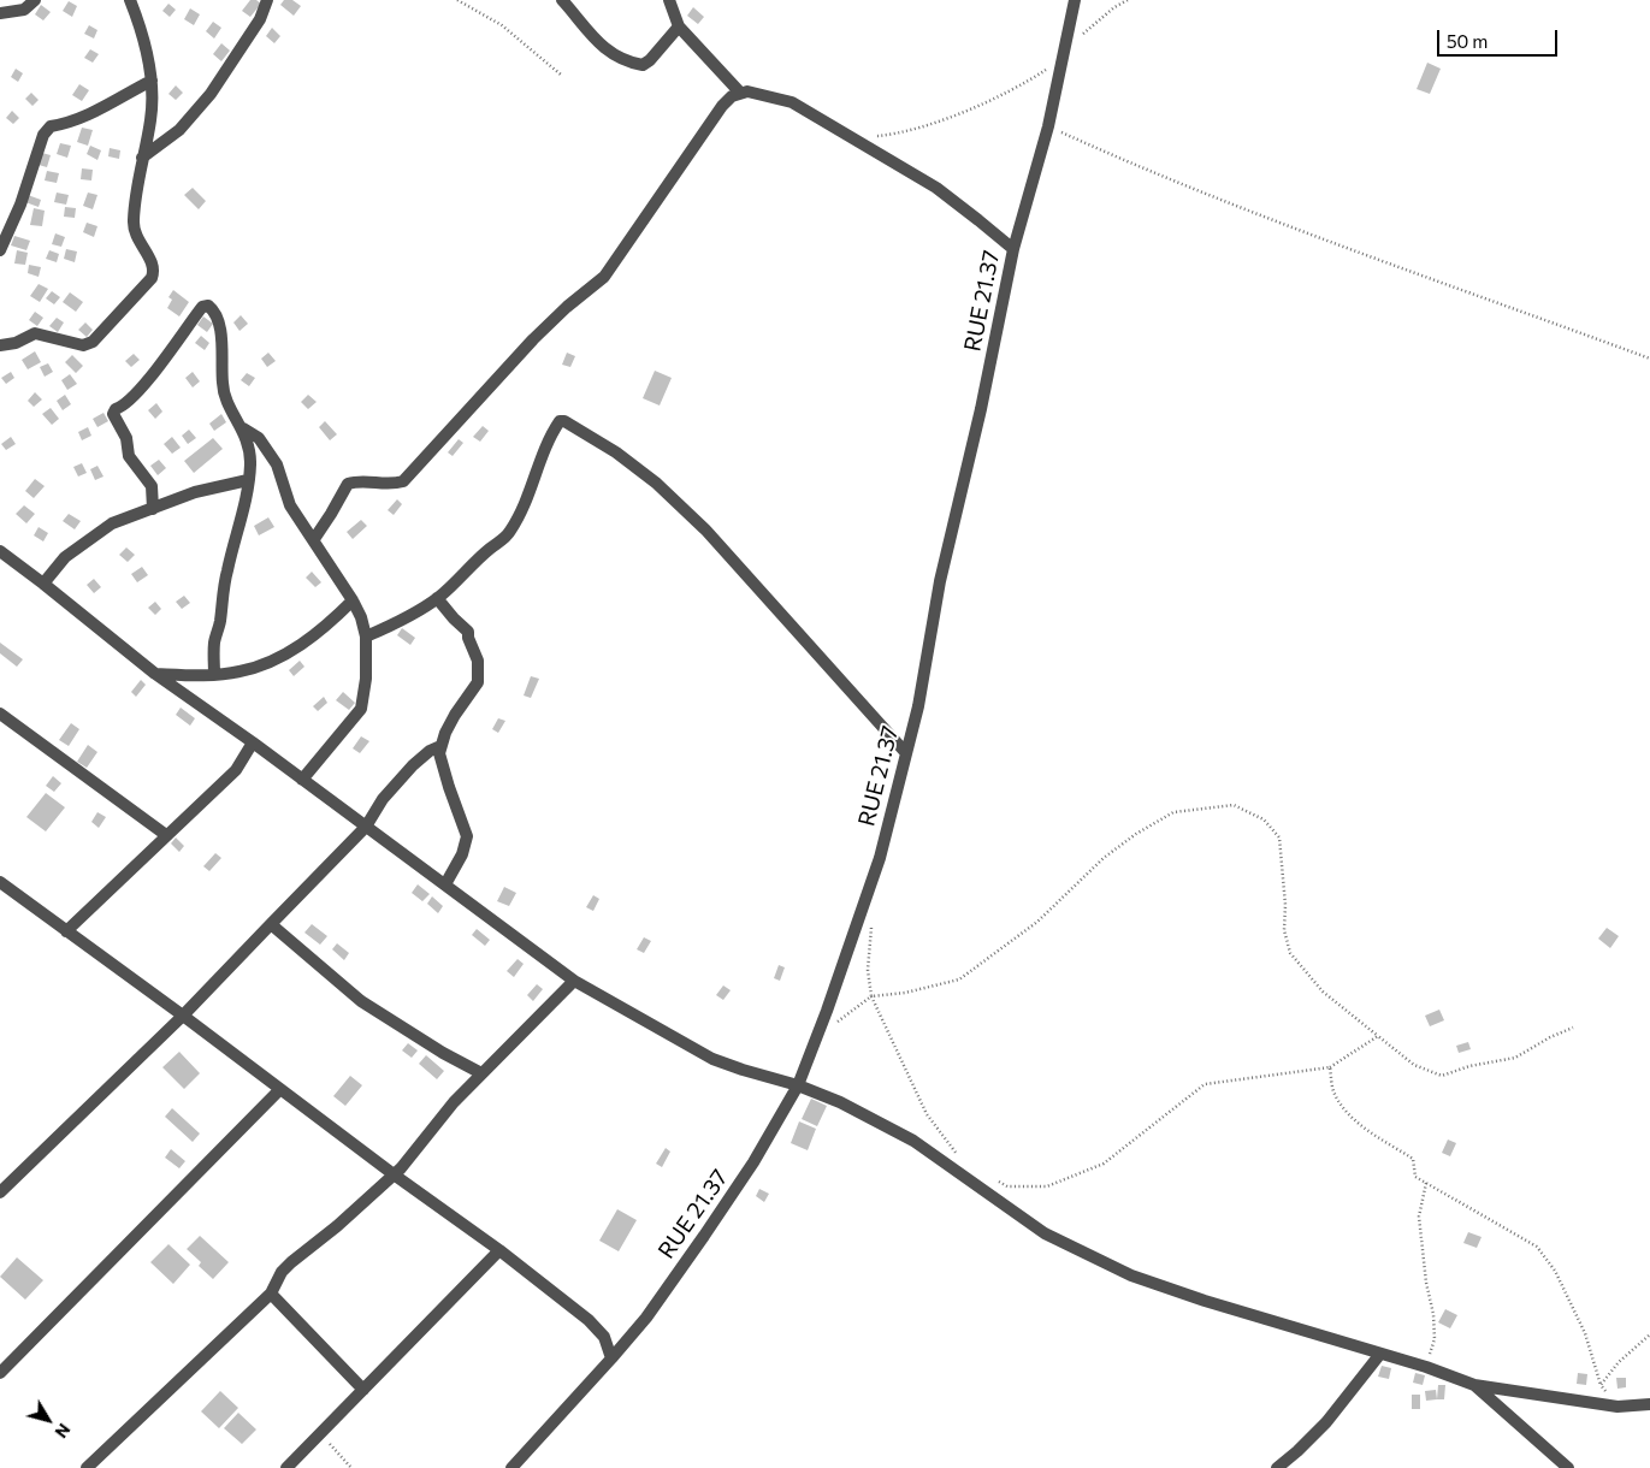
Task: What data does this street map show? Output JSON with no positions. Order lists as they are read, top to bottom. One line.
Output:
{"streets":{"street":["RUE 21.37"]},"scale_bar":"50 m","north":"bottom right"}
